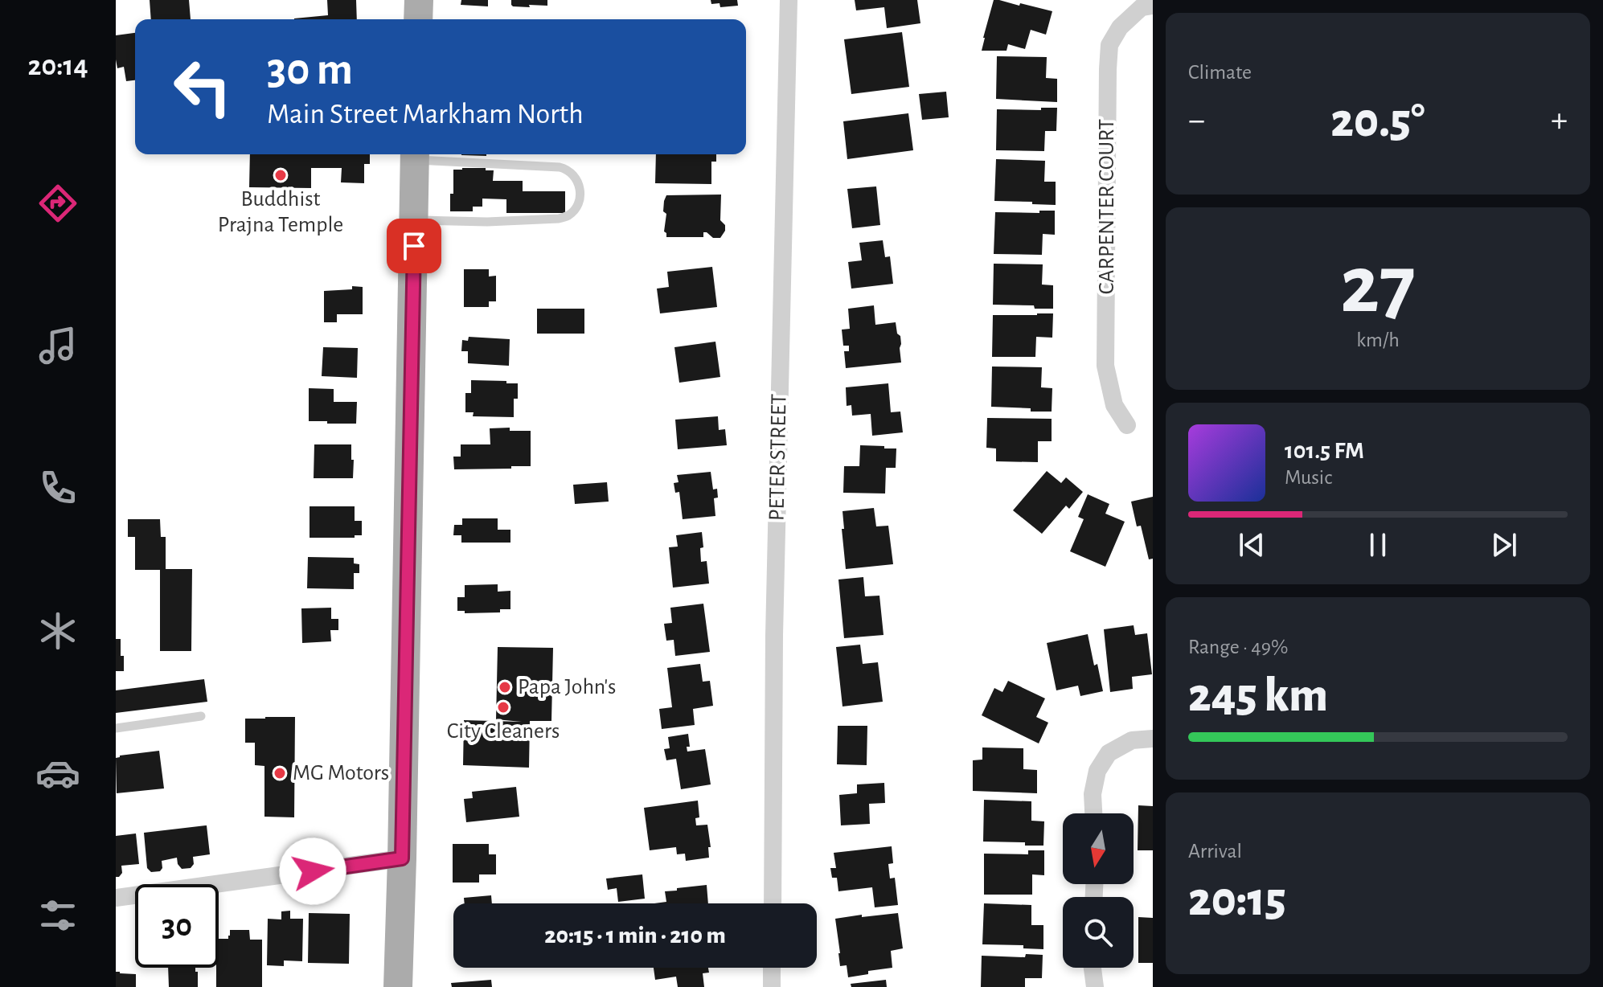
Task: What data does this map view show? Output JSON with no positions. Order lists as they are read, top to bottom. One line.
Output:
{"streets":{"street":["CARPENTER COURT","PETER STREET"]},"places":["Buddhist Prajna Temple","Papa John's","City Cleaners","MG Motors"],"north":"bottom","page":{"tabs":"20:14","tile":["Climate",["27","km/h"],["Range · 49%","245 km"],["Arrival","20:15"]],"turn":["30 m","Main Street Markham North"],"heat":["−","20.5°","+"],"song":["101.5 FM","Music"],"limit":"30","trip":"20:15 · 1 min · 210 m"}}
